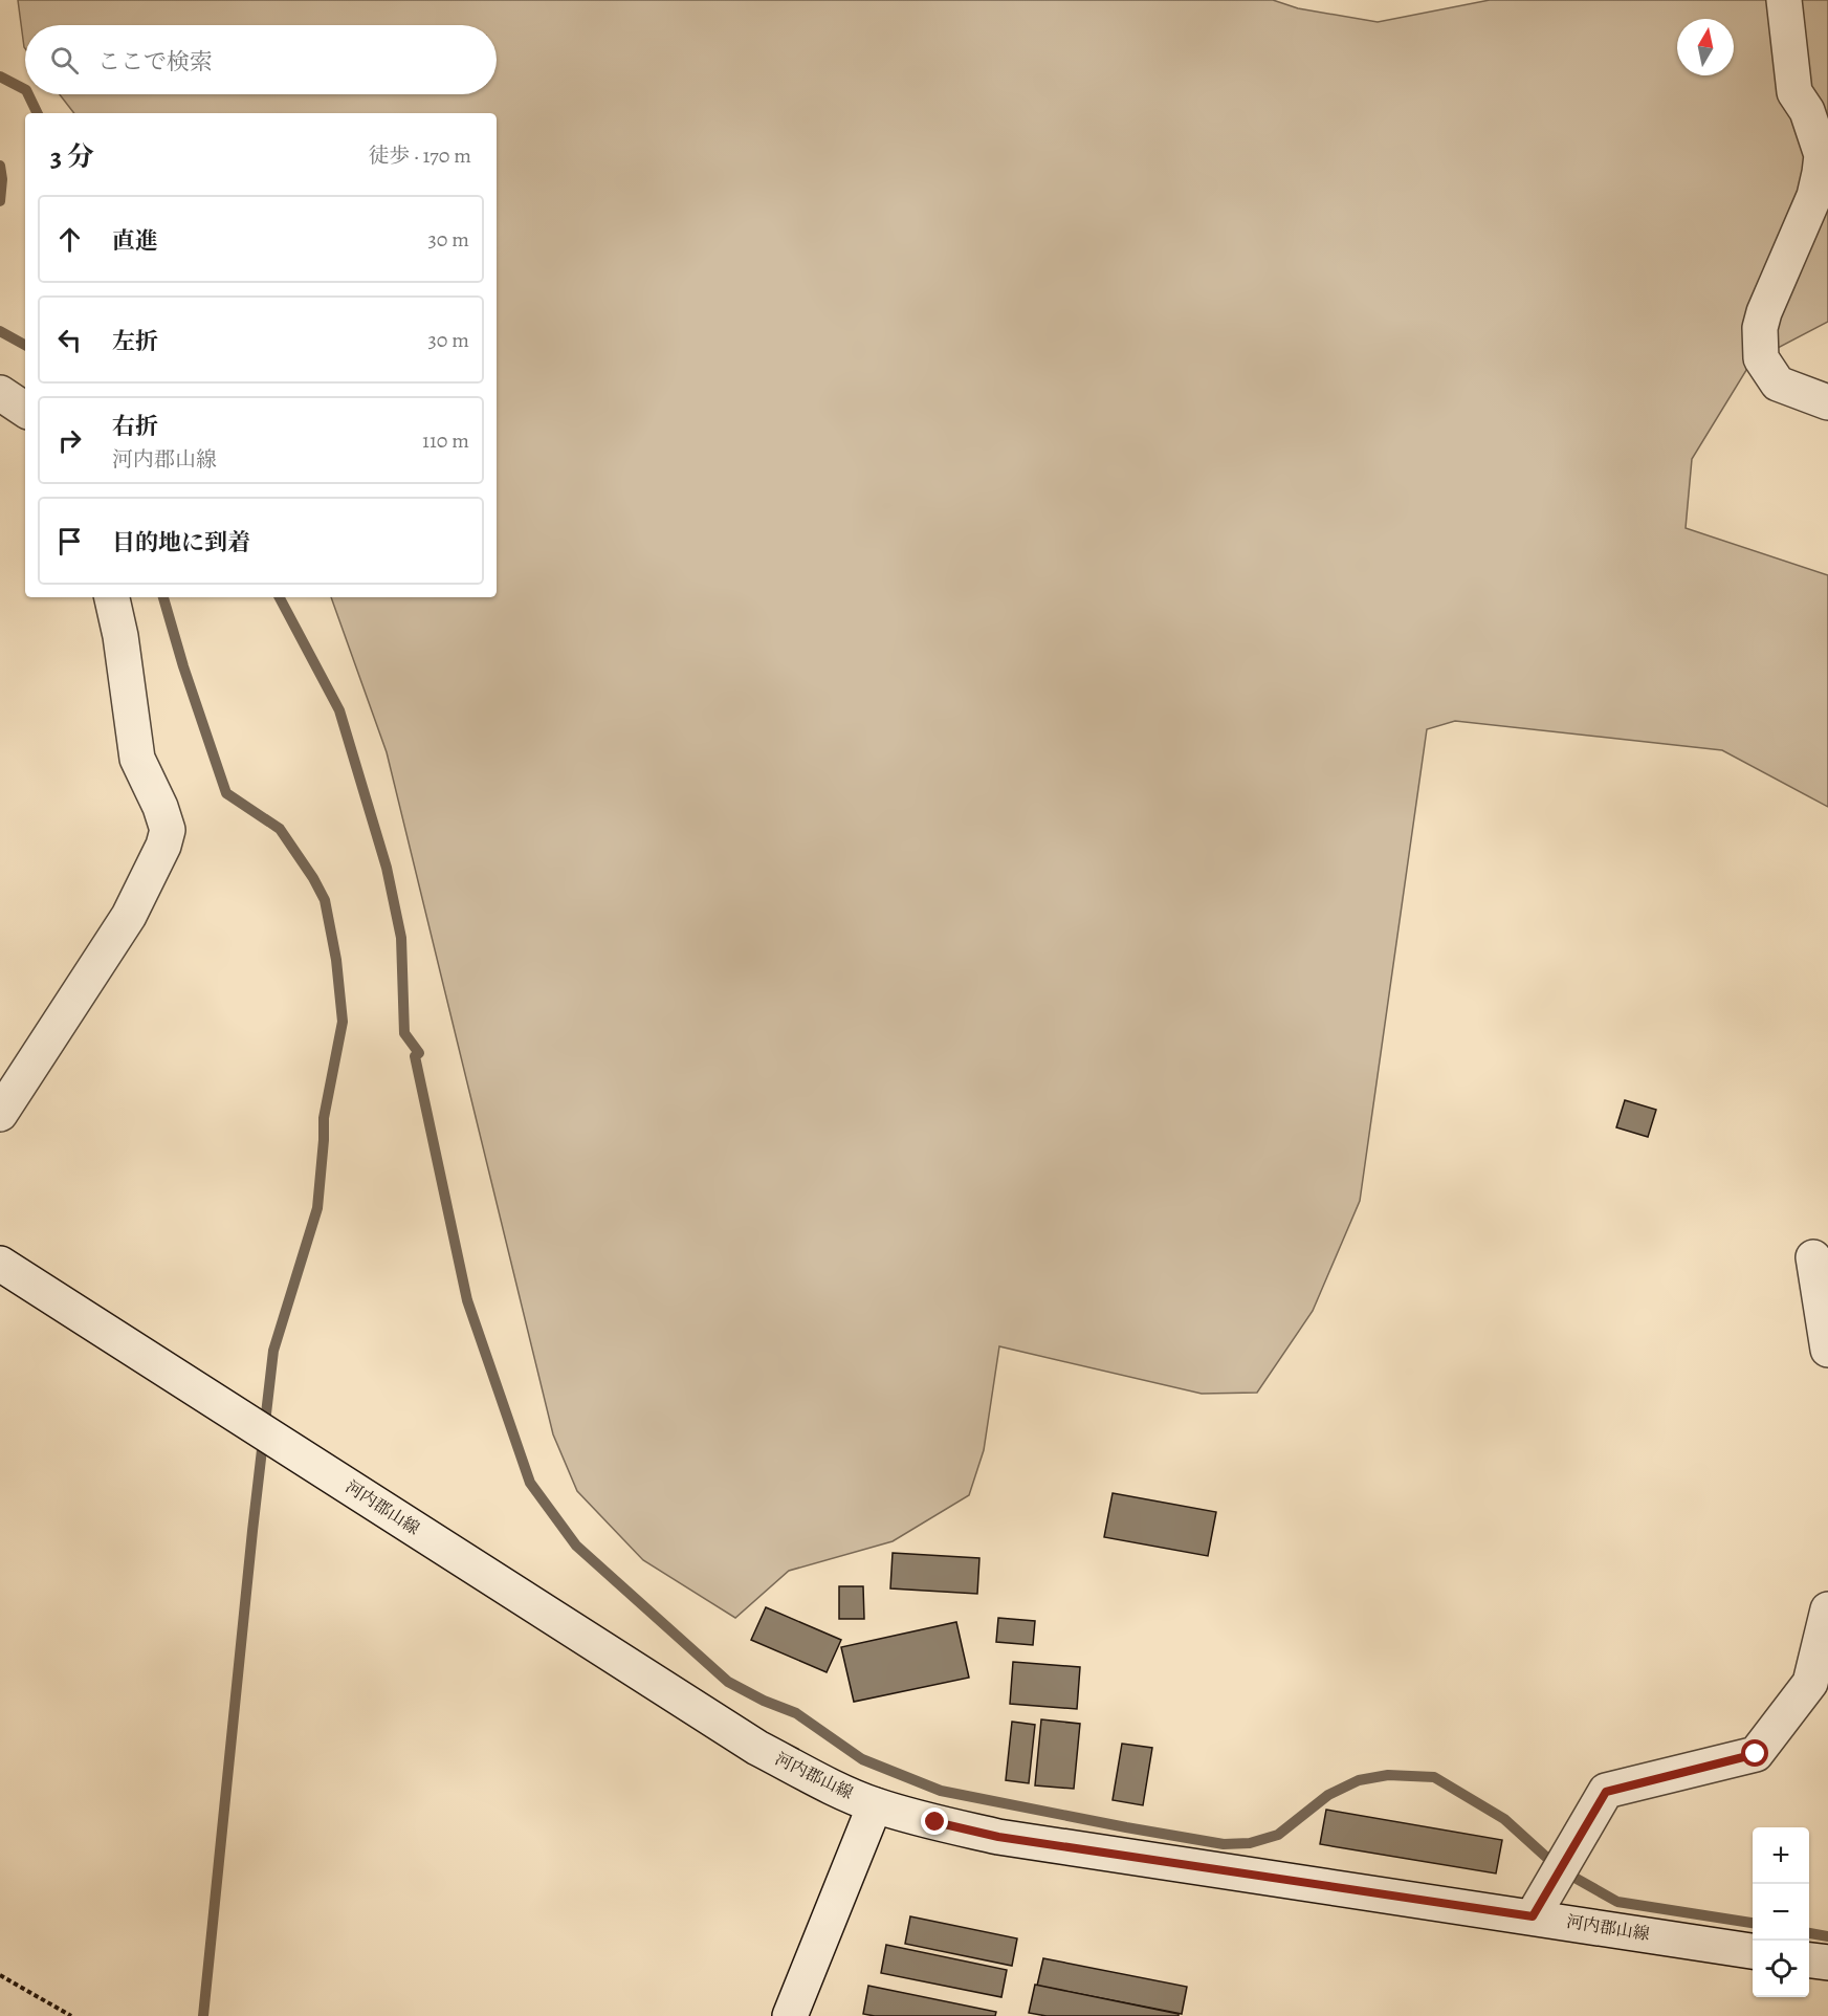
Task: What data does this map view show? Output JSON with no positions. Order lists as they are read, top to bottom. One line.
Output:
{"streets":{"main road":["河内郡山線"]},"north":"top","page":{"search":"ここで検索","heading":["3 分","徒歩 · 170 m"],"list":[["直進","30 m"],["左折","30 m"],["右折","河内郡山線","110 m"],"目的地に到着"],"map_buttons":["+","−"]}}
